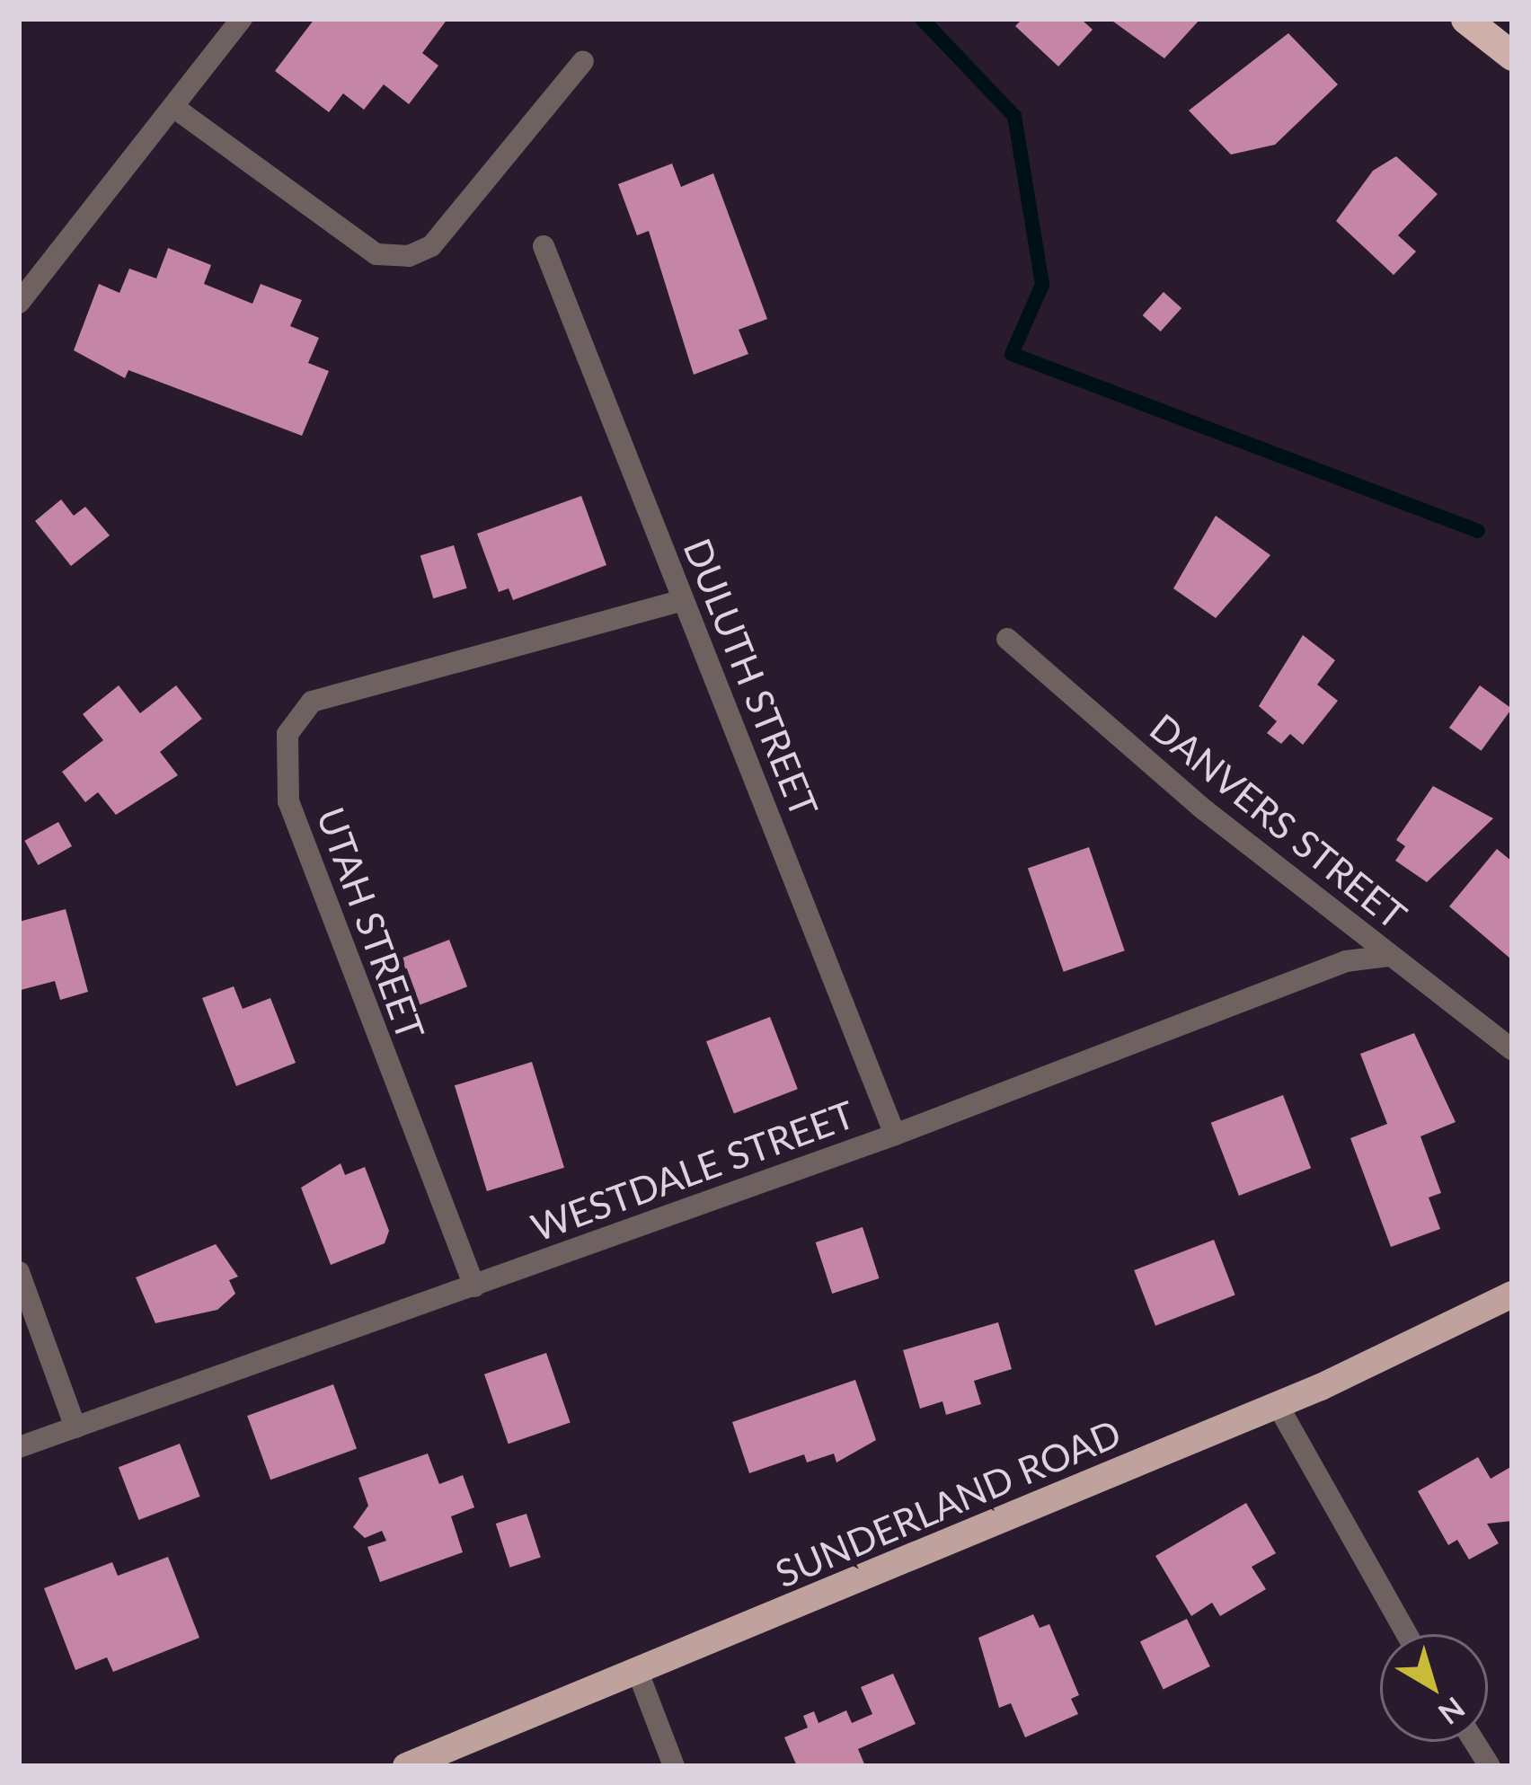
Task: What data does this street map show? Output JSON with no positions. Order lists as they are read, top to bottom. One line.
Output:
{"streets":{"main road":["SUNDERLAND ROAD"],"street":["DULUTH STREET","DANVERS STREET","UTAH STREET","WESTDALE STREET"]},"crossings":[["DULUTH STREET","UTAH STREET"],["DULUTH STREET","WESTDALE STREET"],["DANVERS STREET","WESTDALE STREET"],["UTAH STREET","WESTDALE STREET"]],"north":"bottom right"}
